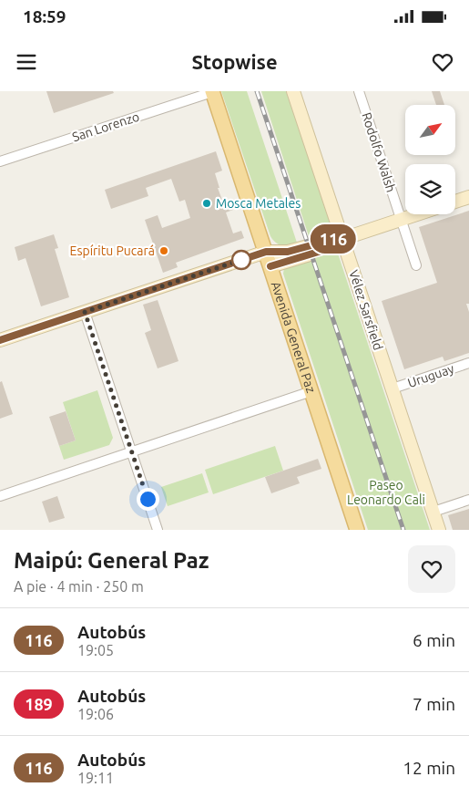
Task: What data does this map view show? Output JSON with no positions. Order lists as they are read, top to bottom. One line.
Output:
{"streets":{"main road":["Avenida General Paz"],"street":["San Lorenzo","Rodolfo Walsh","Vélez Sarsfield","Uruguay"]},"crossings":[["San Lorenzo","Avenida General Paz"],["Vélez Sarsfield","Uruguay"]],"parks":["Paseo Leonardo Cali"],"places":["Mosca Metales","Espíritu Pucará"],"lines":["bus line 116"],"north":"top right","page":{"status":"18:59","header":"Stopwise","on_map":"116","heading":["Maipú: General Paz","A pie · 4 min · 250 m"],"list":[{"mark":"116","name":"Autobús","note":"19:05","value":"6 min"},{"mark":"189","name":"Autobús","note":"19:06","value":"7 min"},{"mark":"116","name":"Autobús","note":"19:11","value":"12 min"}]}}
